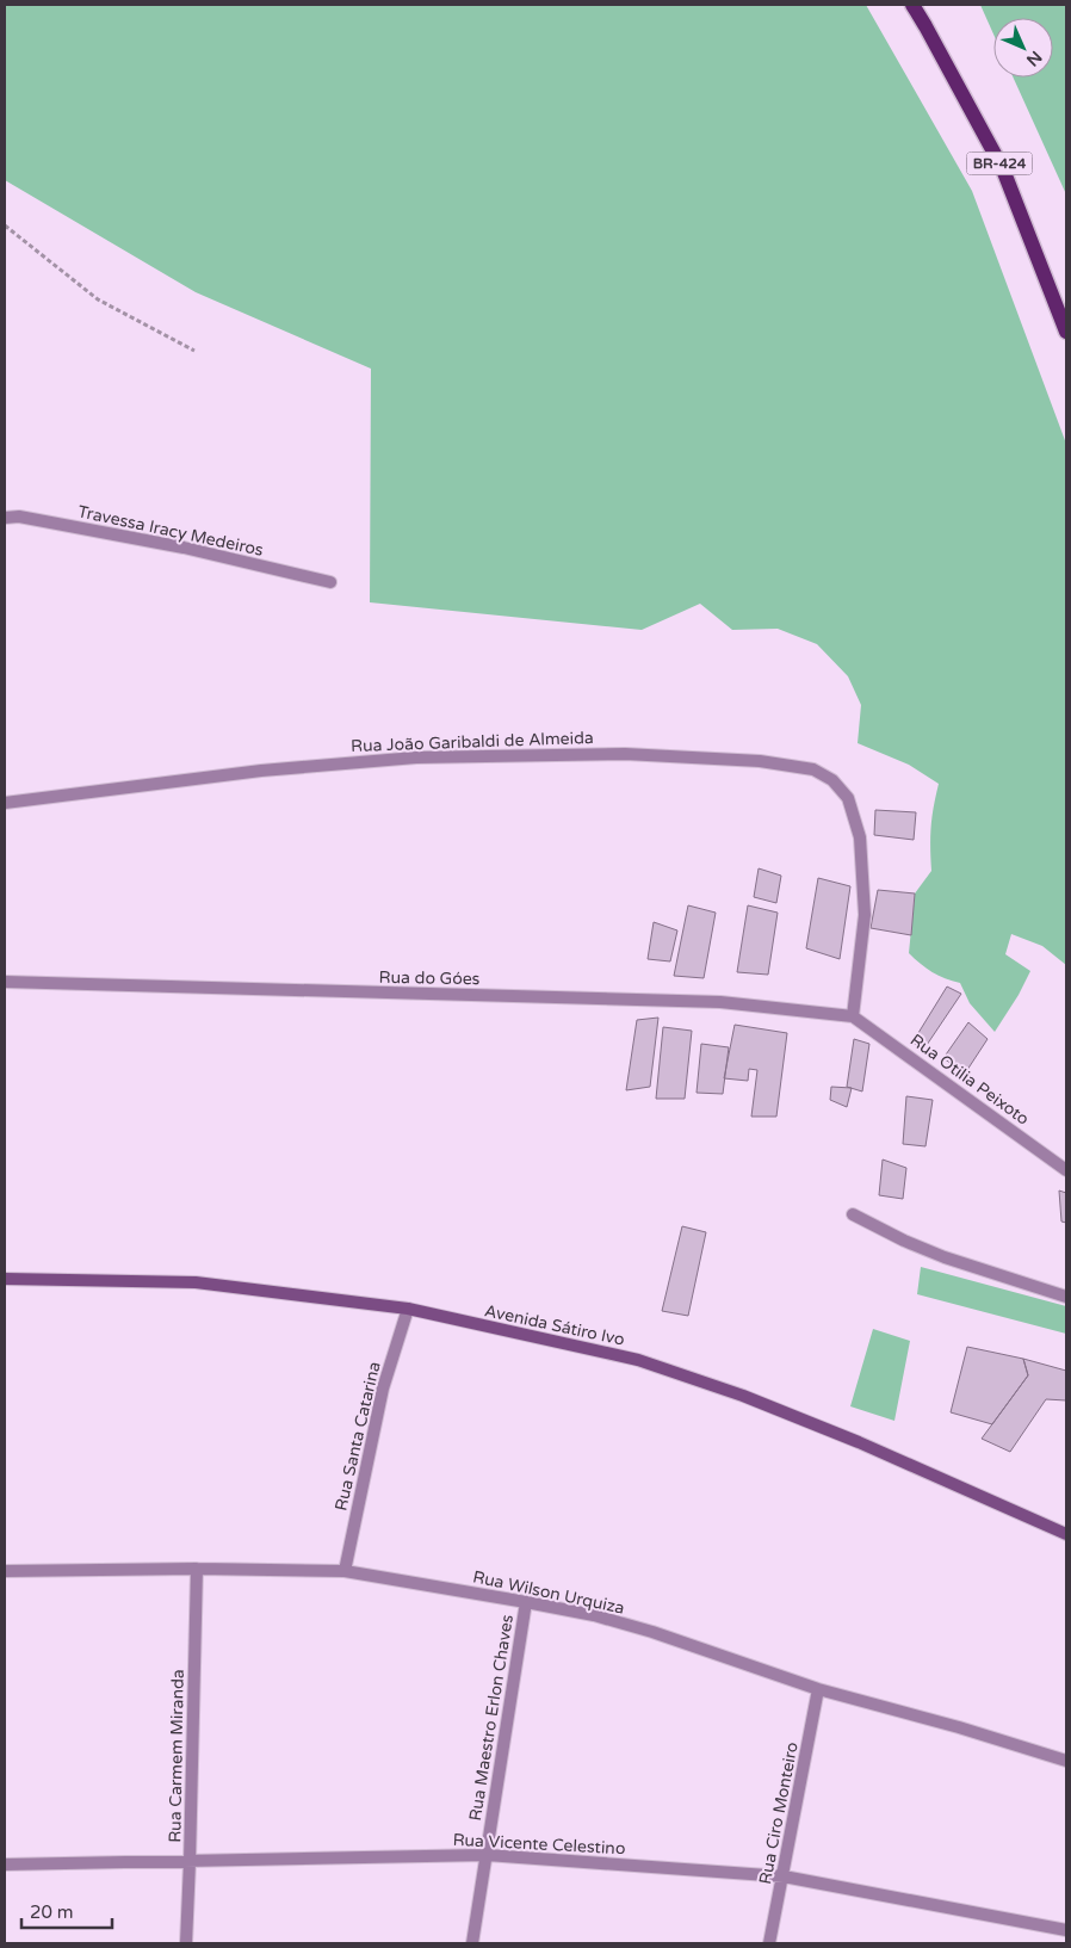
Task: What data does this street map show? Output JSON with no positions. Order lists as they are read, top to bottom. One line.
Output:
{"streets":{"main road":["BR-424","Avenida Sátiro Ivo"],"street":["Travessa Iracy Medeiros","Rua João Garibaldi de Almeida","Rua do Góes","Rua Otilia Peixoto","Rua Santa Catarina","Rua Wilson Urquiza","Rua Maestro Erlon Chaves","Rua Carmem Miranda","Rua Ciro Monteiro","Rua Vicente Celestino"]},"crossings":[["Rua João Garibaldi de Almeida","Rua do Góes"],["Rua João Garibaldi de Almeida","Rua Otilia Peixoto"],["Rua do Góes","Rua Otilia Peixoto"],["Avenida Sátiro Ivo","Rua Santa Catarina"],["Rua Santa Catarina","Rua Wilson Urquiza"],["Rua Wilson Urquiza","Rua Maestro Erlon Chaves"],["Rua Wilson Urquiza","Rua Carmem Miranda"],["Rua Wilson Urquiza","Rua Ciro Monteiro"],["Rua Maestro Erlon Chaves","Rua Vicente Celestino"],["Rua Carmem Miranda","Rua Vicente Celestino"],["Rua Ciro Monteiro","Rua Vicente Celestino"]],"scale_bar":"20 m","north":"bottom right"}
